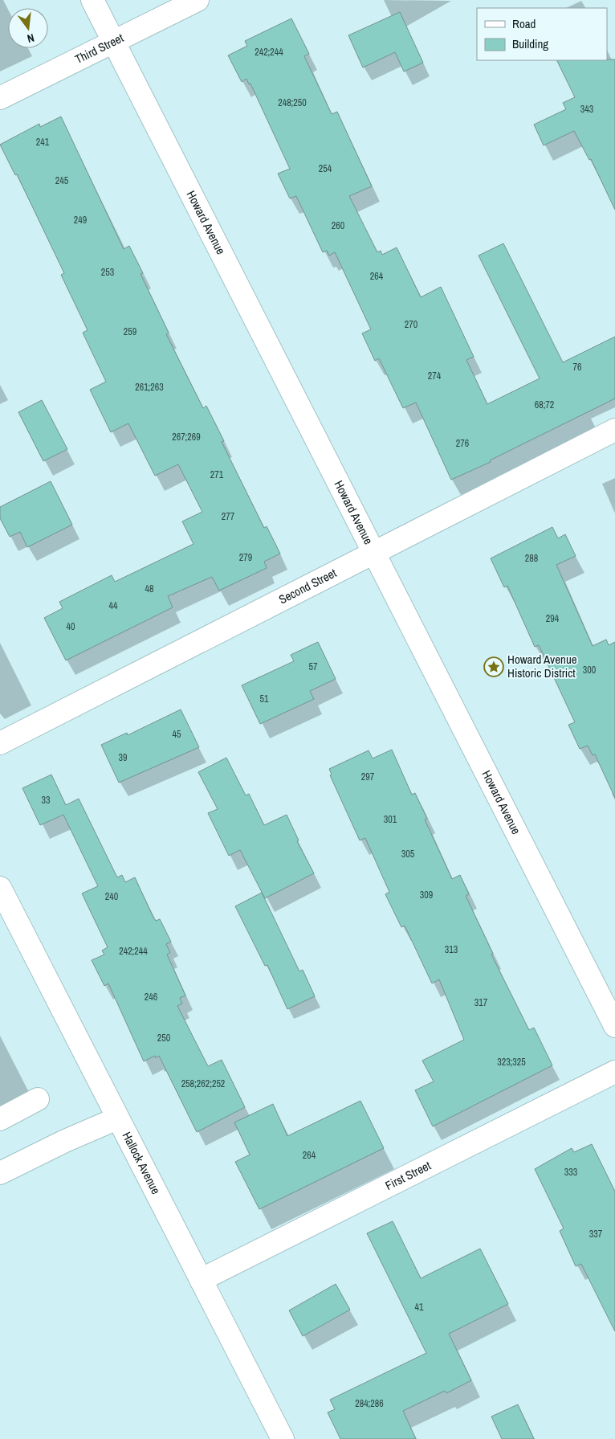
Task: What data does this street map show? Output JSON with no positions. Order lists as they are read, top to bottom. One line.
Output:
{"streets":{"street":["Third Street","Howard Avenue","Second Street","Hallock Avenue","First Street"]},"crossings":[["Third Street","Howard Avenue"],["Howard Avenue","Second Street"],["Hallock Avenue","First Street"]],"places":{"place":["Howard Avenue Historic District"]},"house_numbers":["242;244","248;250","343","241","254","245","249","260","253","264","270","259","76","274","261;263","68;72","267;269","276","271","277","279","288","48","44","294","40","57","300","51","45","39","297","33","301","305","309","240","313","242;244","246","317","250","323;325","258;262;252","264","333","337","41","284;286"],"legend":["Road","Building"],"north":"bottom"}
